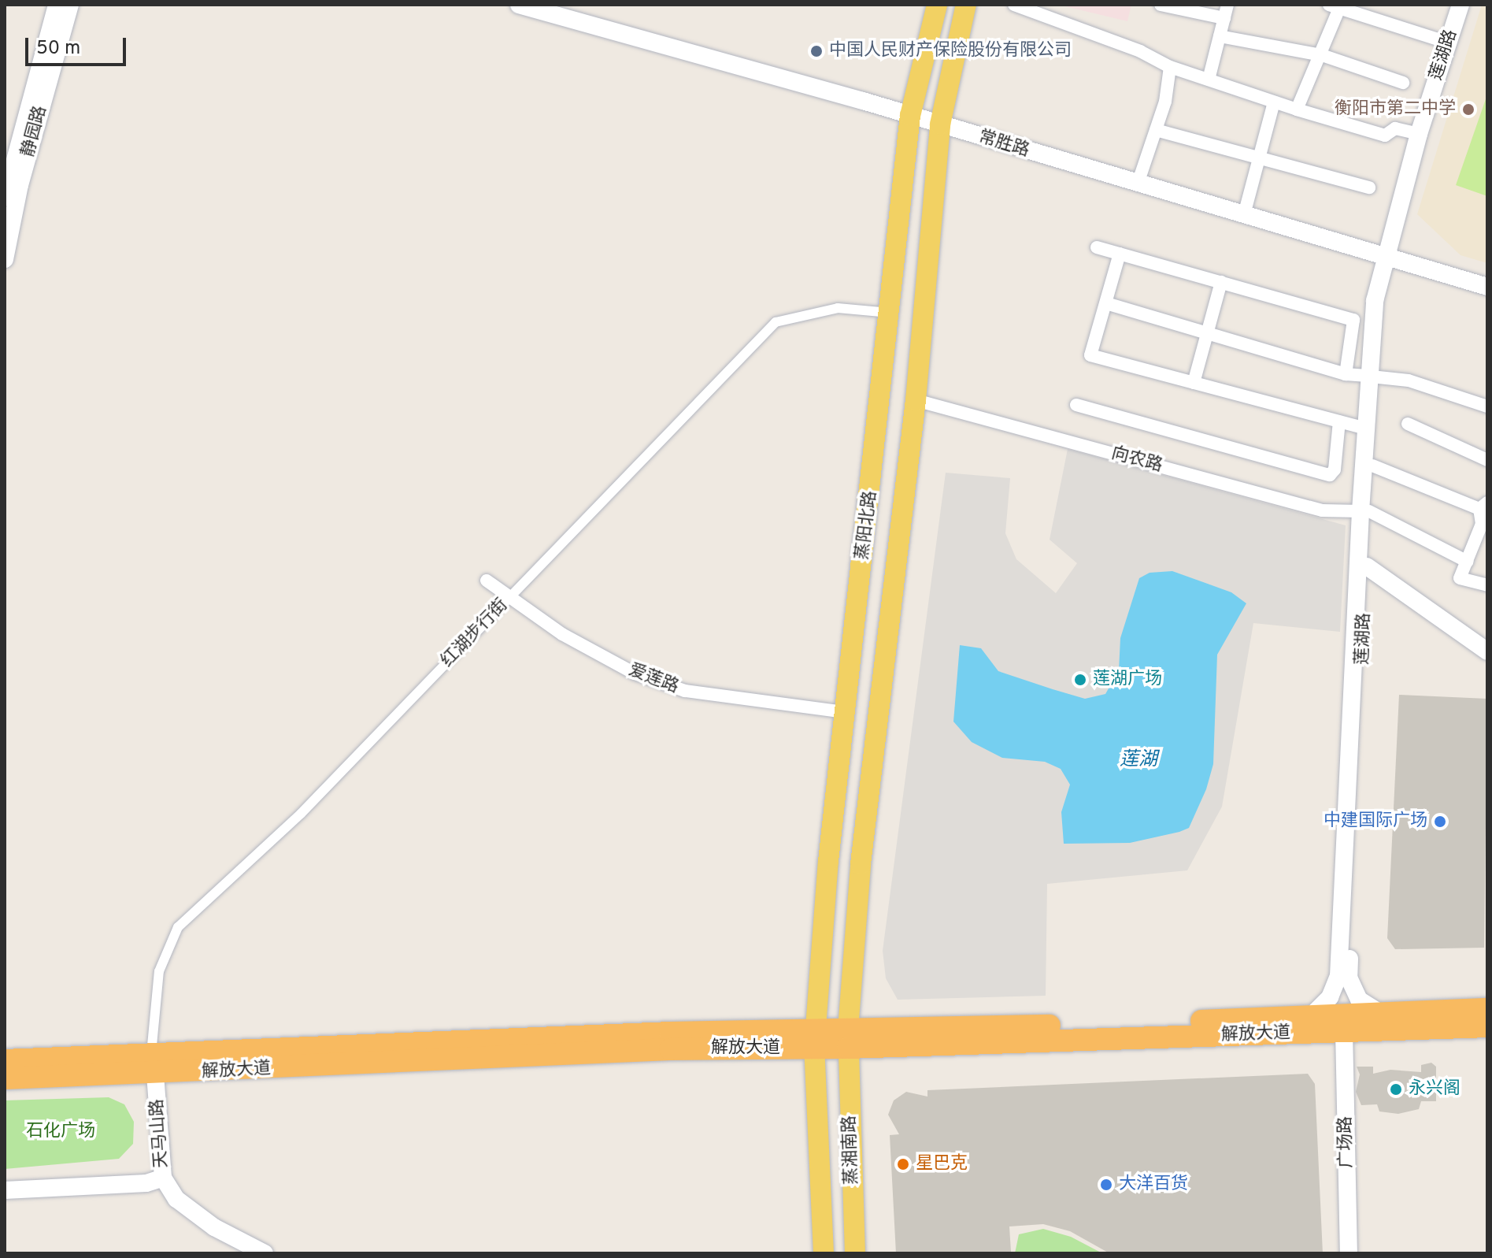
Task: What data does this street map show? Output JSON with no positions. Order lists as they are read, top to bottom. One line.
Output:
{"streets":{"highway":["解放大道"],"main road":["蒸阳北路","蒸湘南路"],"street":["莲湖路","静园路","常胜路","向农路","红湖步行街","爱莲路","天马山路","广场路"]},"crossings":[["莲湖路","常胜路"],["莲湖路","向农路"],["莲湖路","解放大道"],["常胜路","蒸阳北路"],["向农路","蒸阳北路"],["蒸阳北路","红湖步行街"],["蒸阳北路","爱莲路"],["蒸阳北路","解放大道"],["蒸阳北路","蒸湘南路"],["红湖步行街","爱莲路"],["红湖步行街","解放大道"],["红湖步行街","天马山路"],["解放大道","天马山路"],["解放大道","广场路"],["解放大道","蒸湘南路"]],"water":["莲湖"],"parks":["石化广场"],"places":["中国人民财产保险股份有限公司","衡阳市第二中学","莲湖广场","中建国际广场","永兴阁","星巴克","大洋百货"],"scale_bar":"50 m"}
